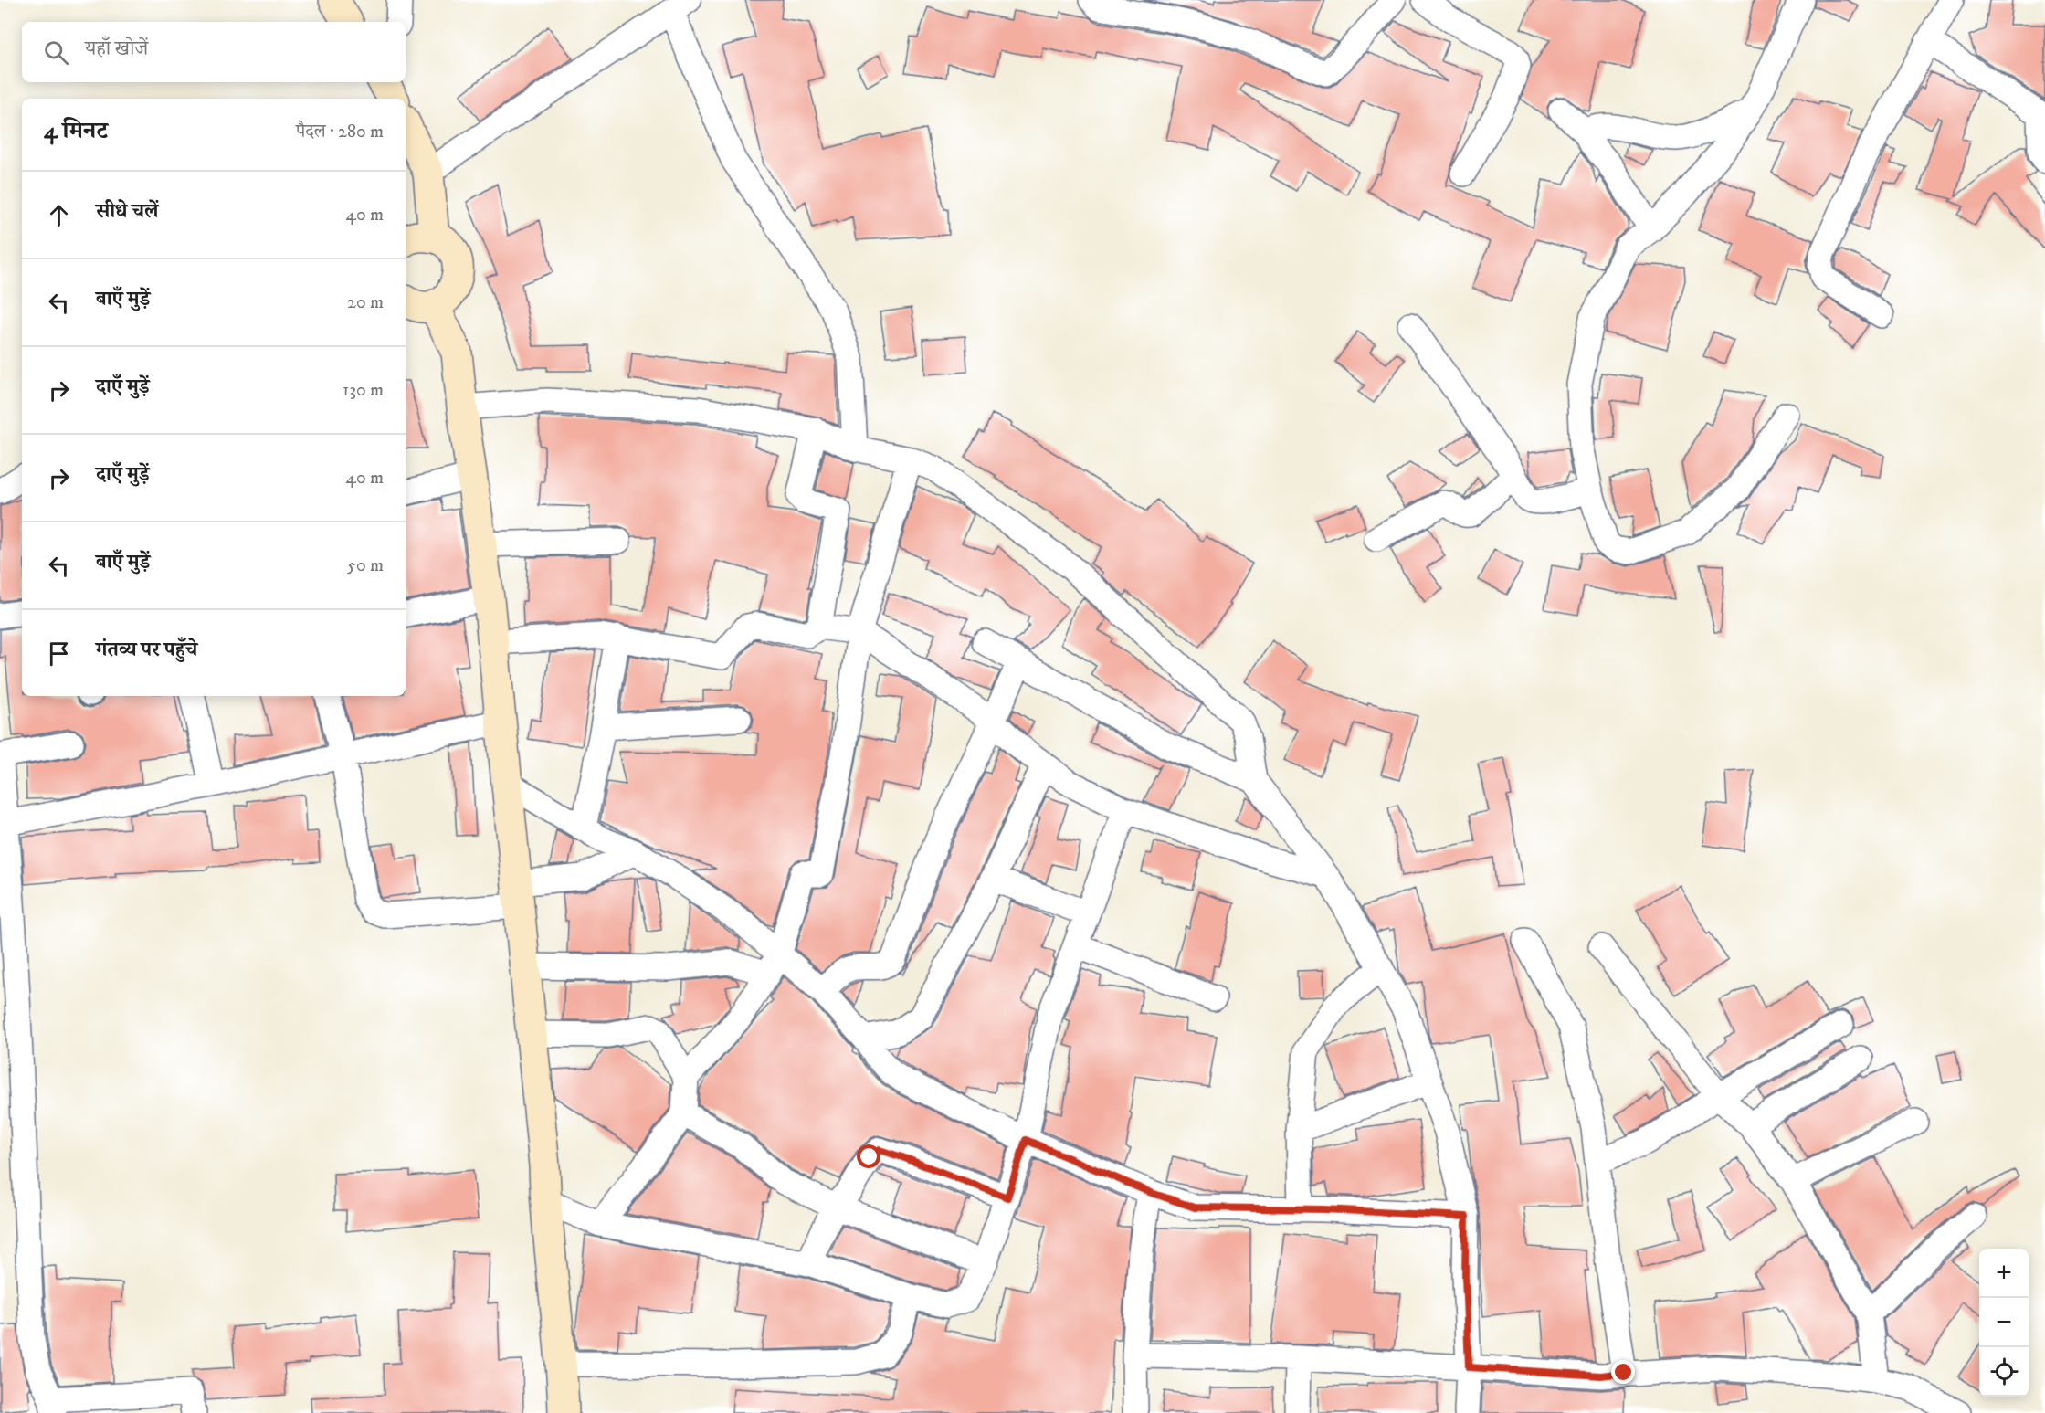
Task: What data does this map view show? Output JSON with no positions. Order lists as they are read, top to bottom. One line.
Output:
{"page":{"search":"यहाँ खोजें","heading":["4 मिनट","पैदल · 280 m"],"list":[["सीधे चलें","40 m"],["बाएँ मुड़ें","20 m"],["दाएँ मुड़ें","130 m"],["दाएँ मुड़ें","40 m"],["बाएँ मुड़ें","50 m"],"गंतव्य पर पहुँचे"],"map_buttons":["+","−"]}}
